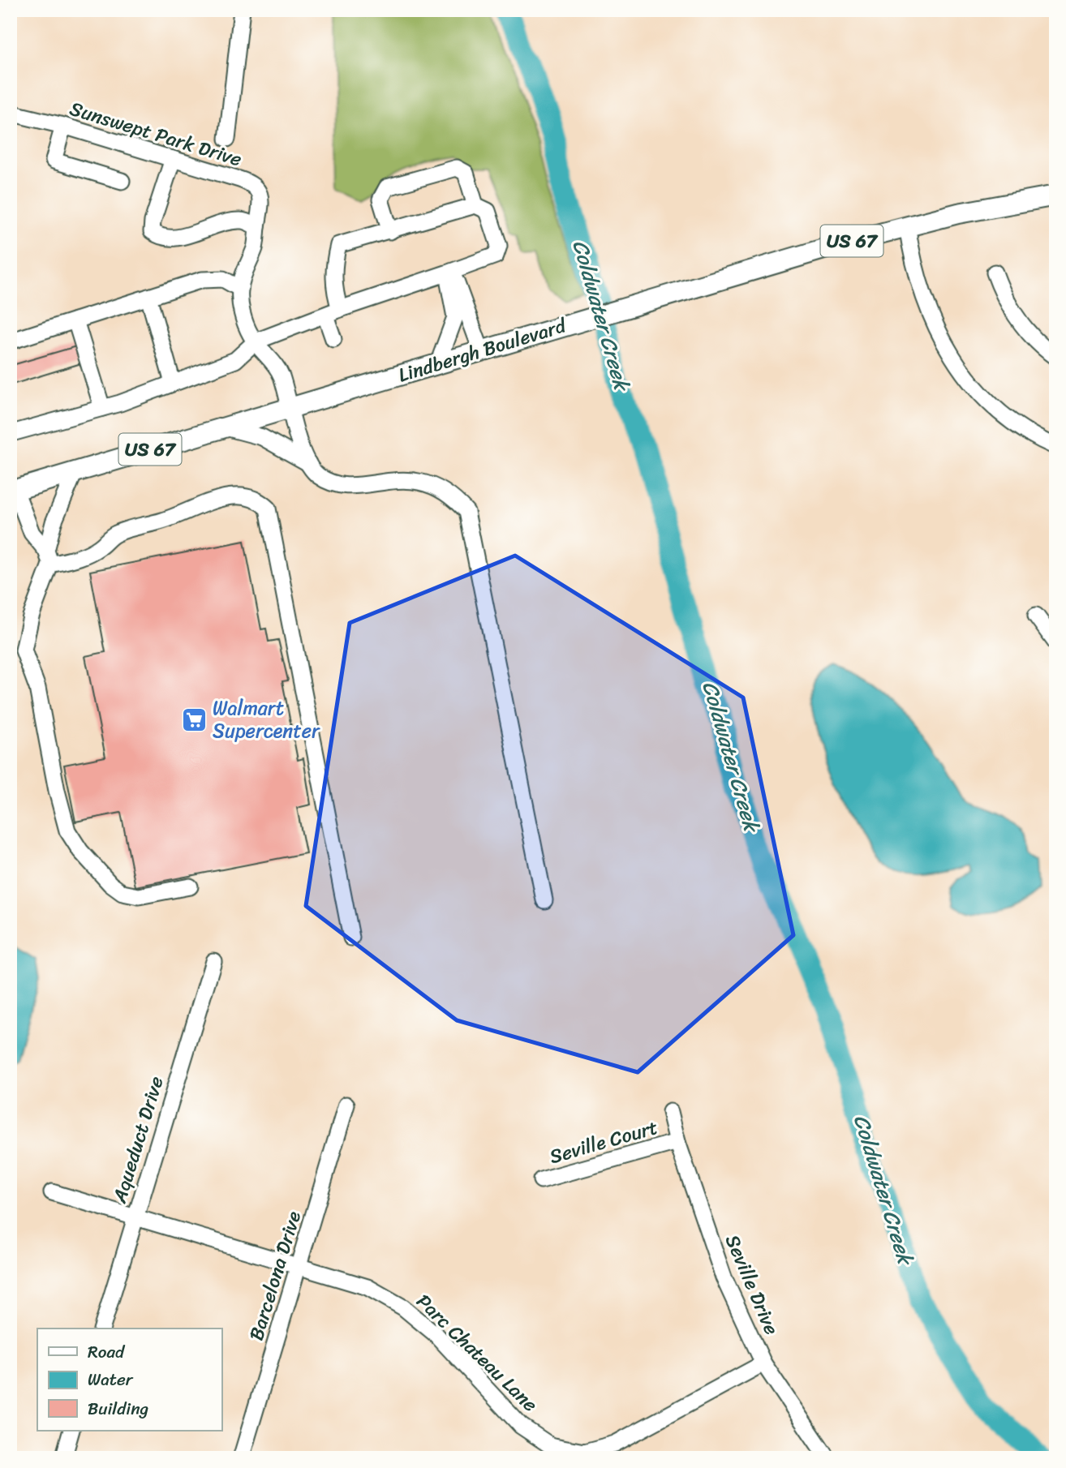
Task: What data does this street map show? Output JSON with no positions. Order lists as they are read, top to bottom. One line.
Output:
{"streets":{"main road":["US 67","Lindbergh Boulevard"],"street":["Sunswept Park Drive","Aqueduct Drive","Seville Court","Barcelona Drive","Seville Drive","Parc Chateau Lane"]},"crossings":[["Sunswept Park Drive","Lindbergh Boulevard"],["Aqueduct Drive","Parc Chateau Lane"],["Seville Court","Seville Drive"],["Barcelona Drive","Parc Chateau Lane"],["Seville Drive","Parc Chateau Lane"]],"water":["Coldwater Creek"],"places":{"supermarket":["Walmart Supercenter"]},"legend":["Road","Water","Building"]}
